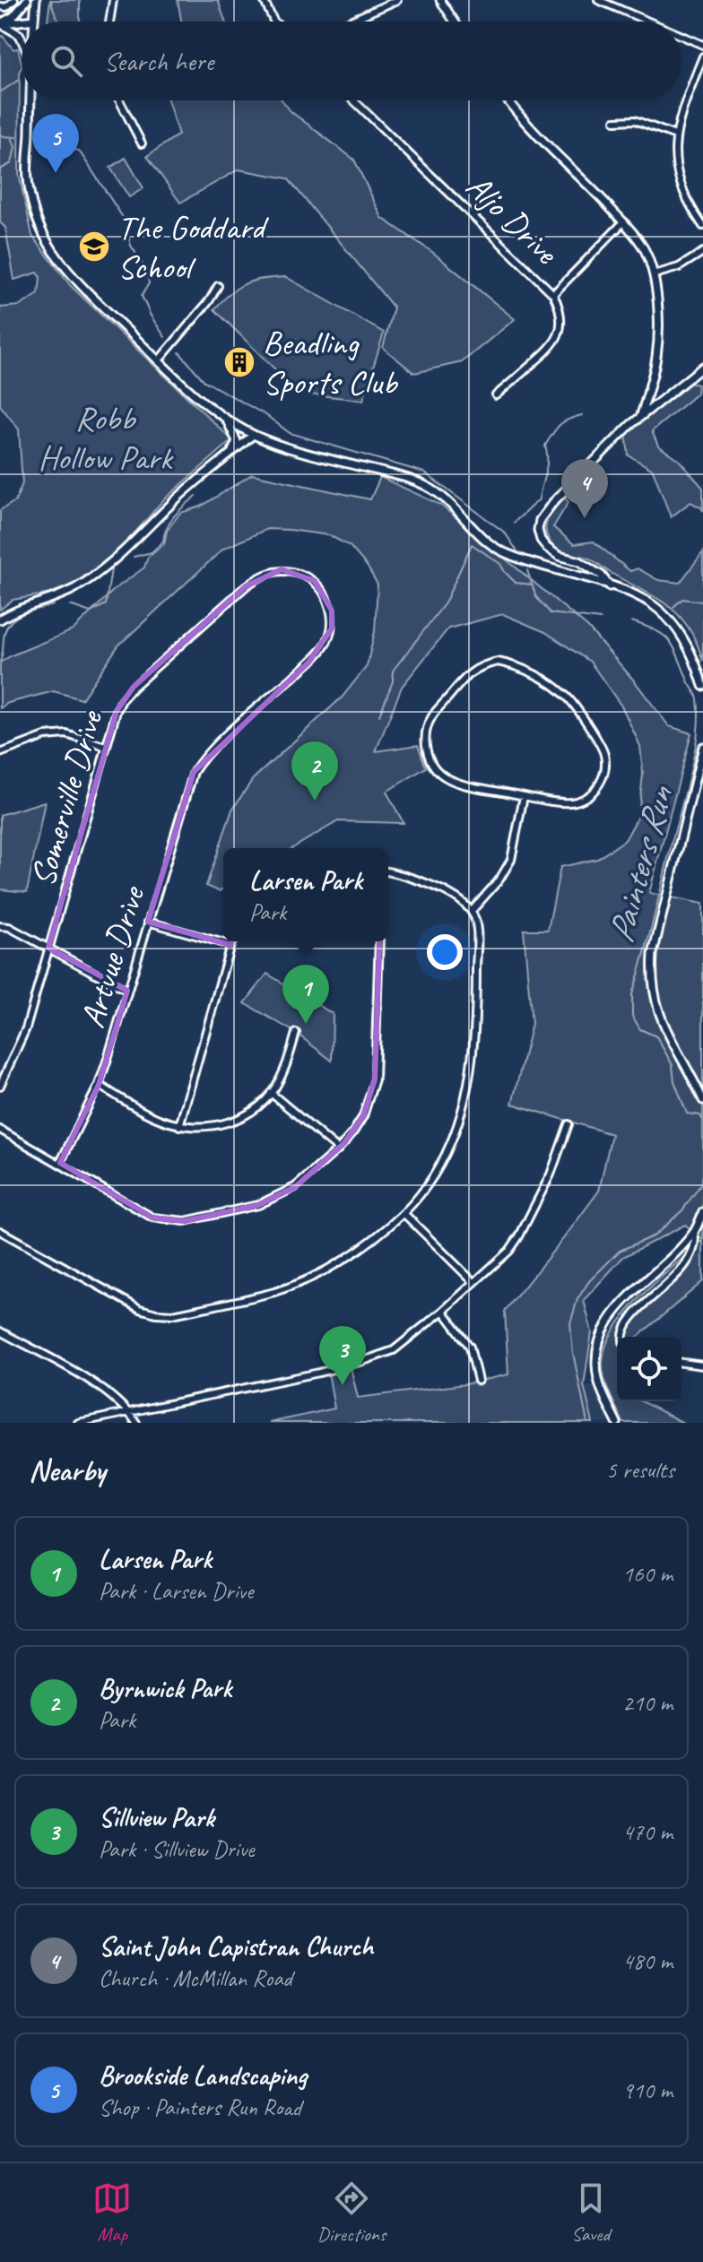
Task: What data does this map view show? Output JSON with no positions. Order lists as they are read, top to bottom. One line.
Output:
{"streets":{"street":["Aljo Drive","Somerville Drive","Artvue Drive"]},"crossings":[["Somerville Drive","Artvue Drive"]],"water":["Painters Run"],"parks":["Robb Hollow Park"],"places":{"school or university":["The Goddard School"],"building":["Beadling Sports Club"]},"page":{"search":"Search here","pins":["5","4","2","1","3"],"popup":["Larsen Park","Park"],"heading":["Nearby","5 results"],"list":[{"mark":"1","name":"Larsen Park","note":"Park · Larsen Drive","value":"160 m"},{"mark":"2","name":"Byrnwick Park","note":"Park","value":"210 m"},{"mark":"3","name":"Sillview Park","note":"Park · Sillview Drive","value":"470 m"},{"mark":"4","name":"Saint John Capistran Church","note":"Church · McMillan Road","value":"480 m"},{"mark":"5","name":"Brookside Landscaping","note":"Shop · Painters Run Road","value":"910 m"}],"nav":["Map","Directions","Saved"]}}
